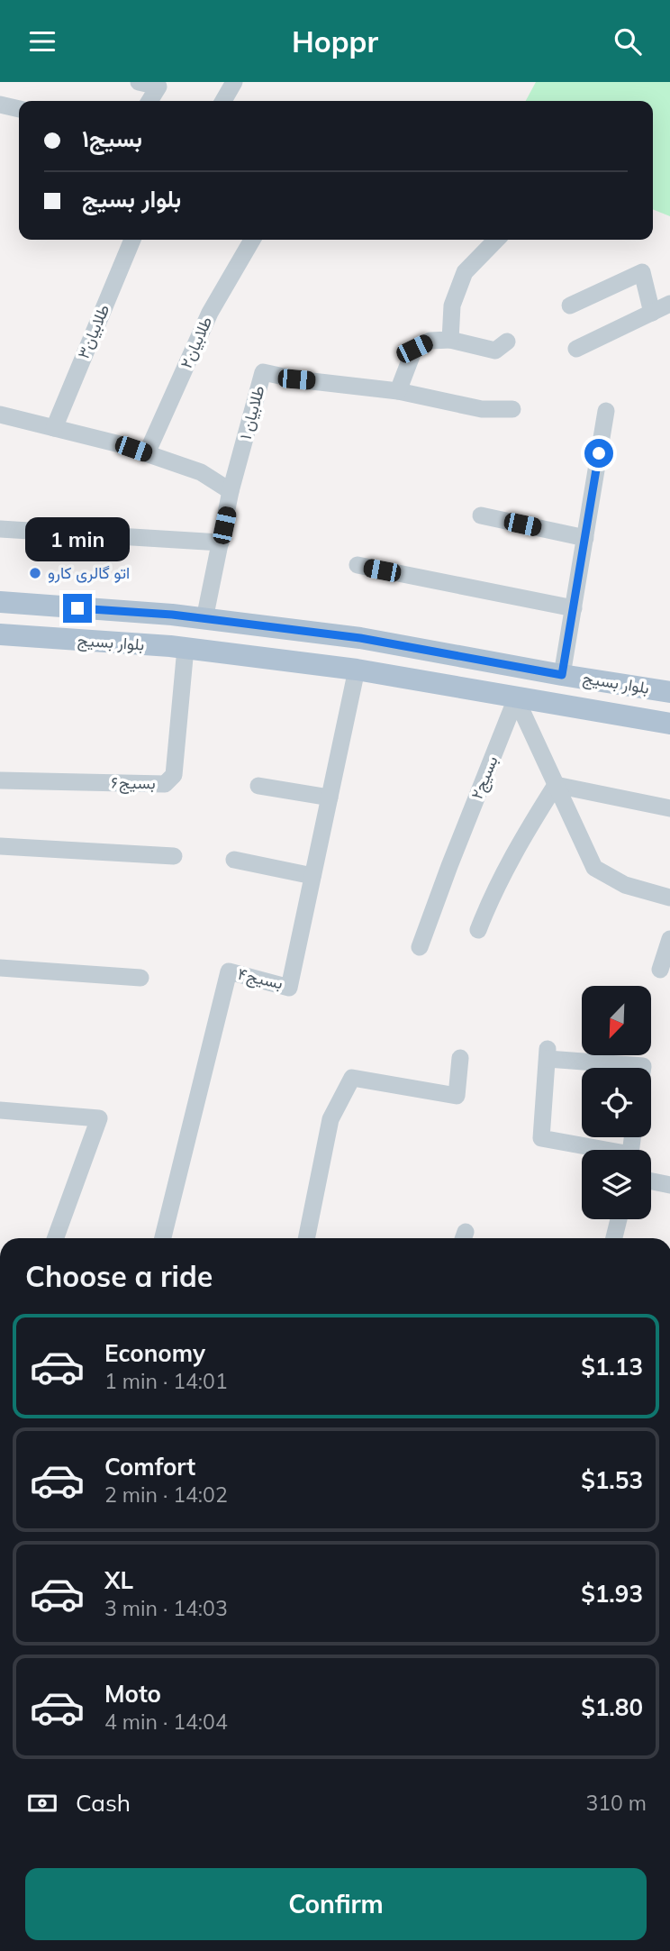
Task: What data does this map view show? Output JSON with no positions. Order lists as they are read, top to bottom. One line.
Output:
{"streets":{"main road":["بلوار بسیج"],"street":["طلابیان۳","طلابیان۲","طلابیان ۱","بسیج۲","بسیج۶","بسیج۴"]},"crossings":[["بلوار بسیج","بسیج۲"],["بلوار بسیج","بسیج۶"],["بلوار بسیج","بسیج۴"]],"places":["اتو گالری کارو"],"north":"bottom left","page":{"header":"Hoppr","banner":["بسیج۱","بلوار بسیج"],"bubble":"1 min","heading":"Choose a ride","list":[{"name":"Economy","note":"1 min · 14:01","value":"$1.13"},{"name":"Comfort","note":"2 min · 14:02","value":"$1.53"},{"name":"XL","note":"3 min · 14:03","value":"$1.93"},{"name":"Moto","note":"4 min · 14:04","value":"$1.80"}],"pay":["Cash","310 m"],"buttons":"Confirm"}}
